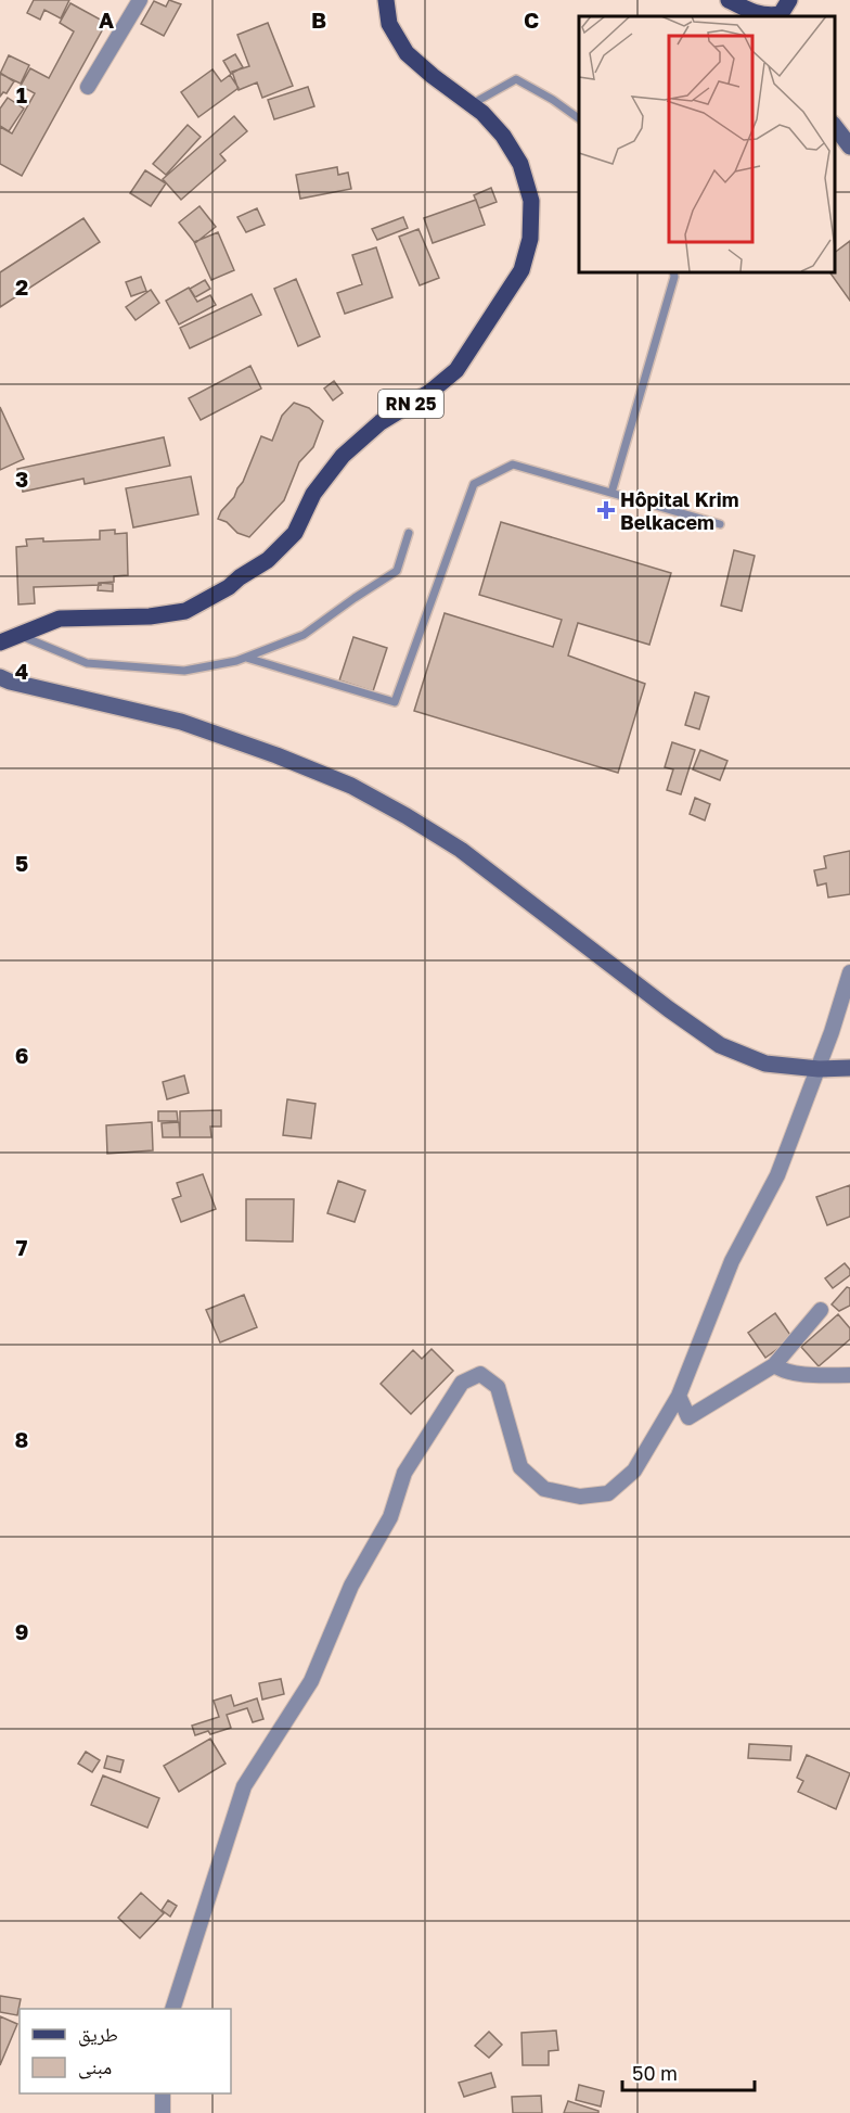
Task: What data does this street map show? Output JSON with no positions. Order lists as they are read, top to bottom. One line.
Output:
{"streets":{"main road":["RN 25"]},"places":{"health":["Hôpital Krim Belkacem"]},"legend":["طريق","مبنى"],"scale_bar":"50 m","grid":{"columns":["A","B","C"],"rows":["1","2","3","4","5","6","7","8","9"]}}
